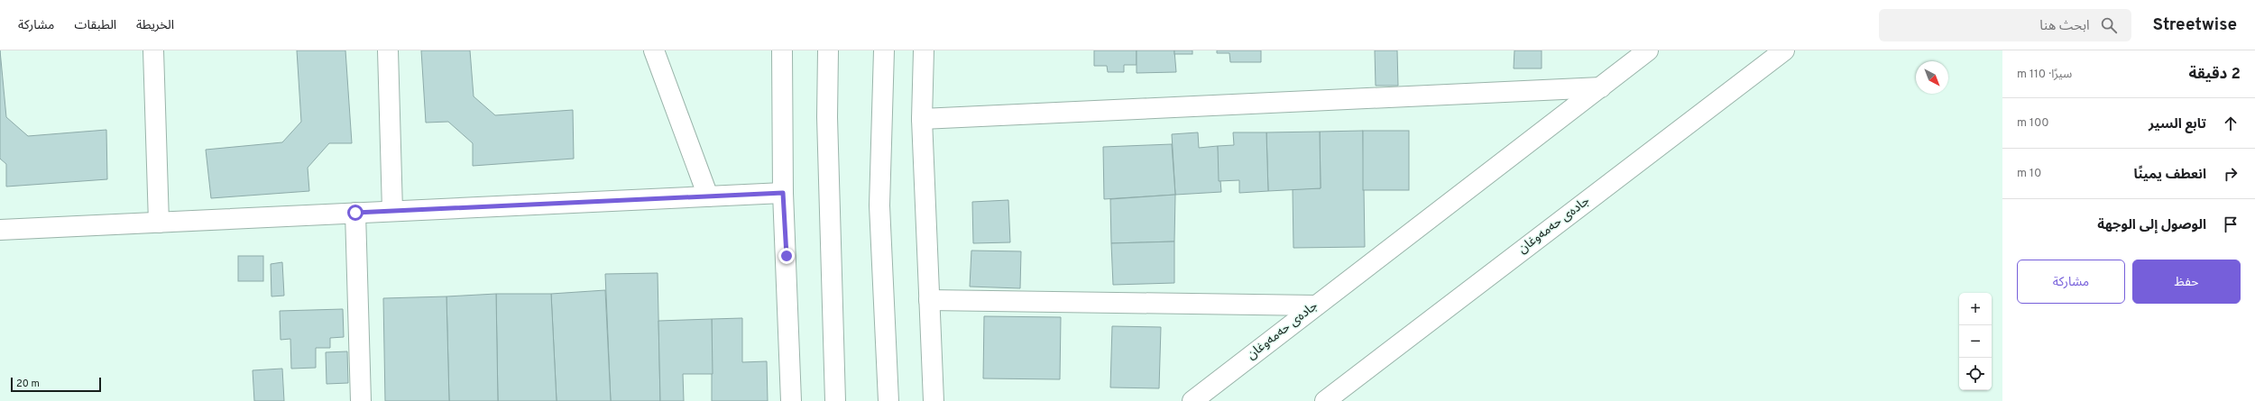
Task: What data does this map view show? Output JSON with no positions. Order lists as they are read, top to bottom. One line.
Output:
{"streets":{"street":["جادەی حەمەوغان"]},"scale_bar":"20 m","north":"bottom right","page":{"header":"Streetwise","search":"ابحث هنا","nav":["الخريطة","الطبقات","مشاركة"],"heading":["2 دقيقة","سيرًا · 110 m"],"list":[["تابع السير","100 m"],["انعطف يمينًا","10 m"],"الوصول إلى الوجهة"],"buttons":["حفظ","مشاركة"],"map_buttons":["+","−"],"scale":"20 m"}}
